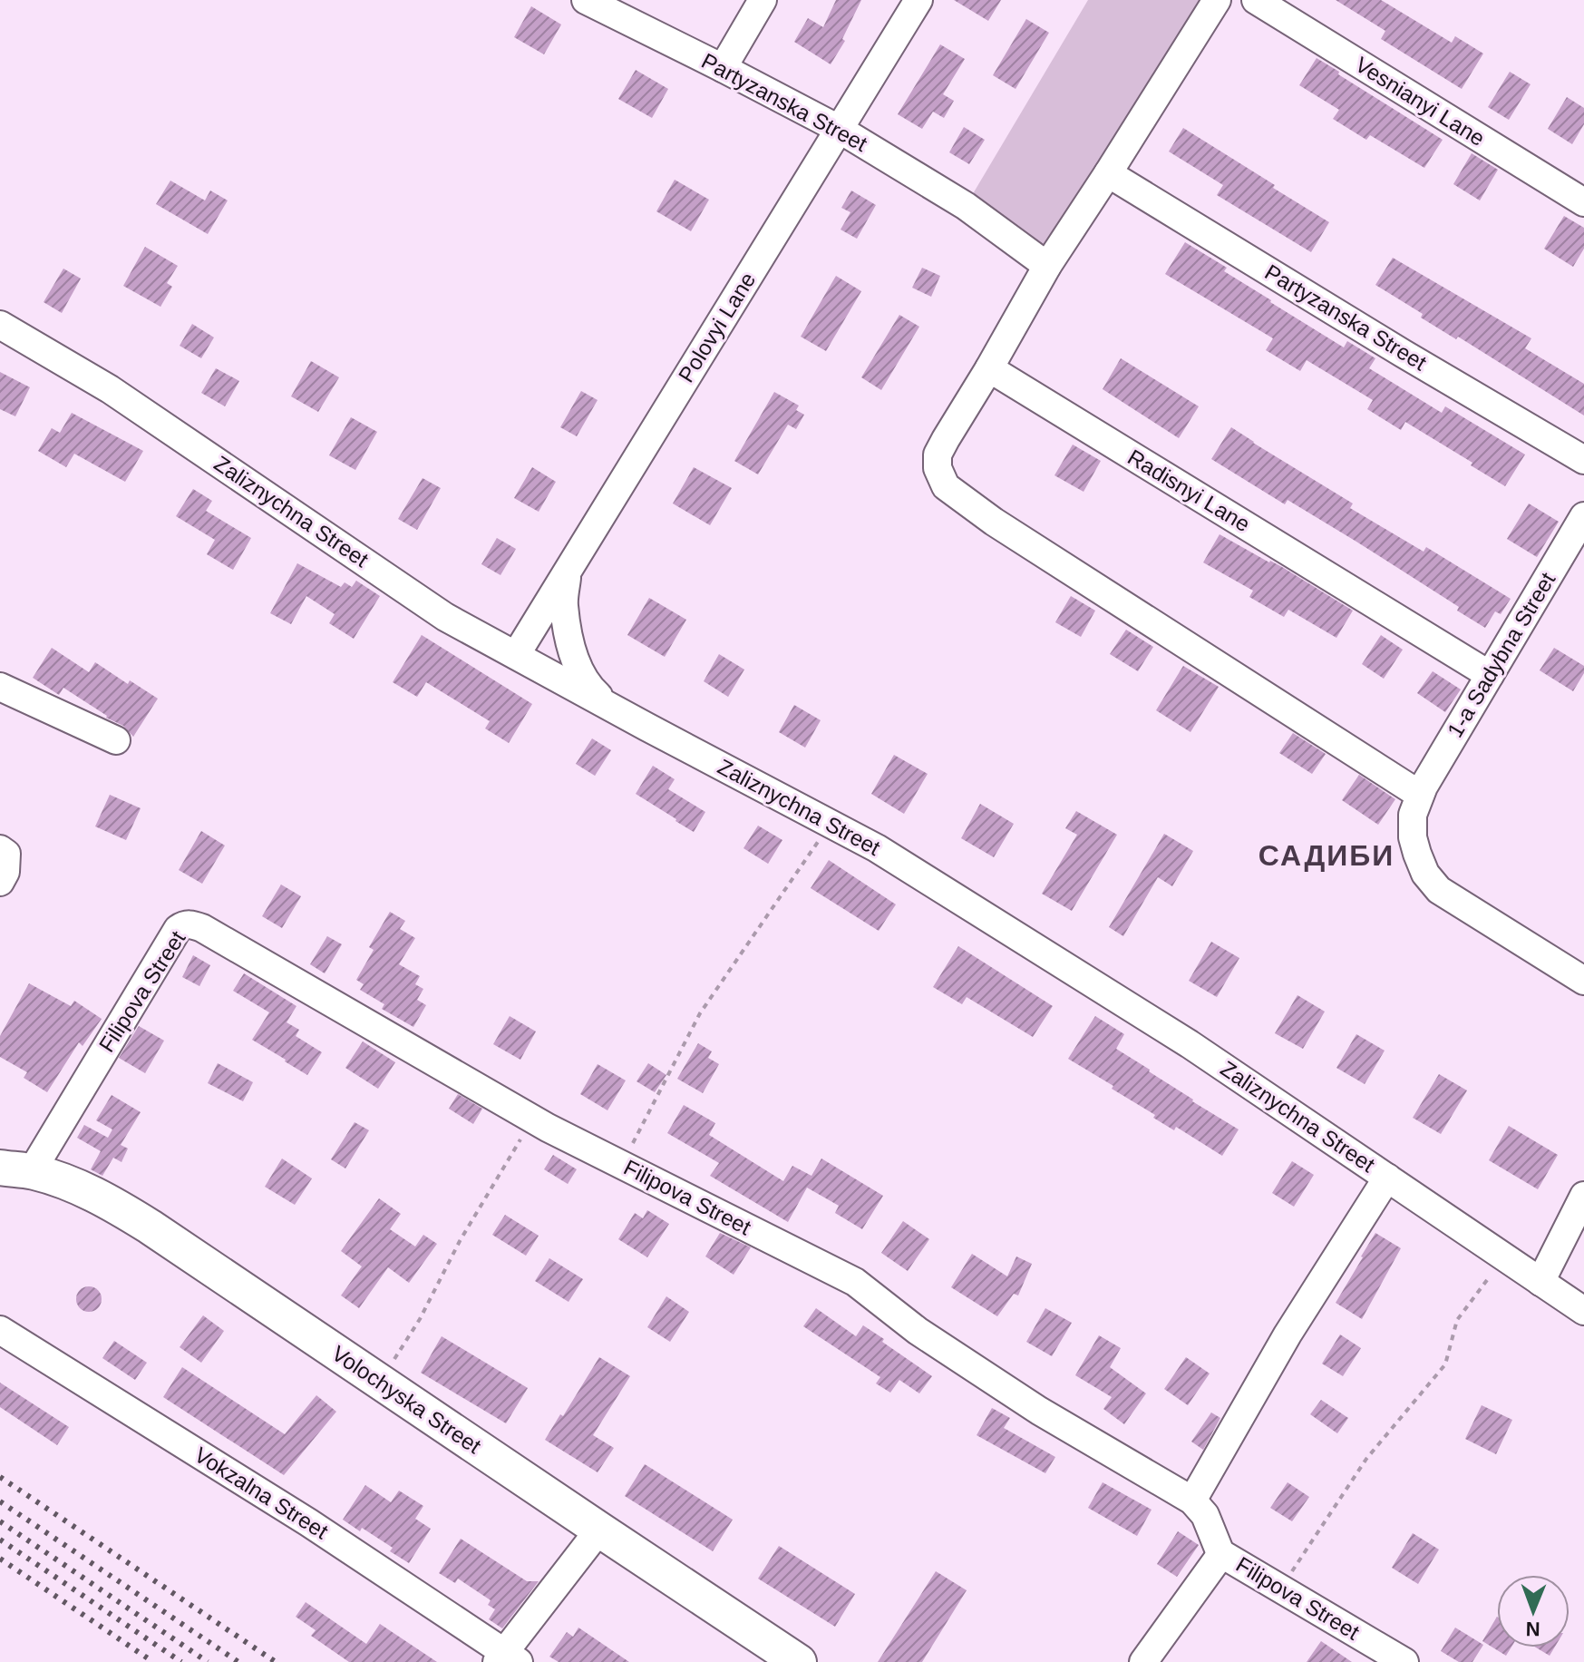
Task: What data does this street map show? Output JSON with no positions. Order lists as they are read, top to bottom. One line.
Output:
{"streets":{"main road":["Volochyska Street"],"street":["Vesnianyi Lane","Partyzanska Street","Polovyi Lane","Radisnyi Lane","Zaliznychna Street","1-a Sadybna Street","Filipova Street","Vokzalna Street"]},"crossings":[["Partyzanska Street","Polovyi Lane"],["Polovyi Lane","Zaliznychna Street"],["Radisnyi Lane","1-a Sadybna Street"],["Filipova Street","Volochyska Street"]],"districts":["САДИБИ"],"north":"bottom"}
